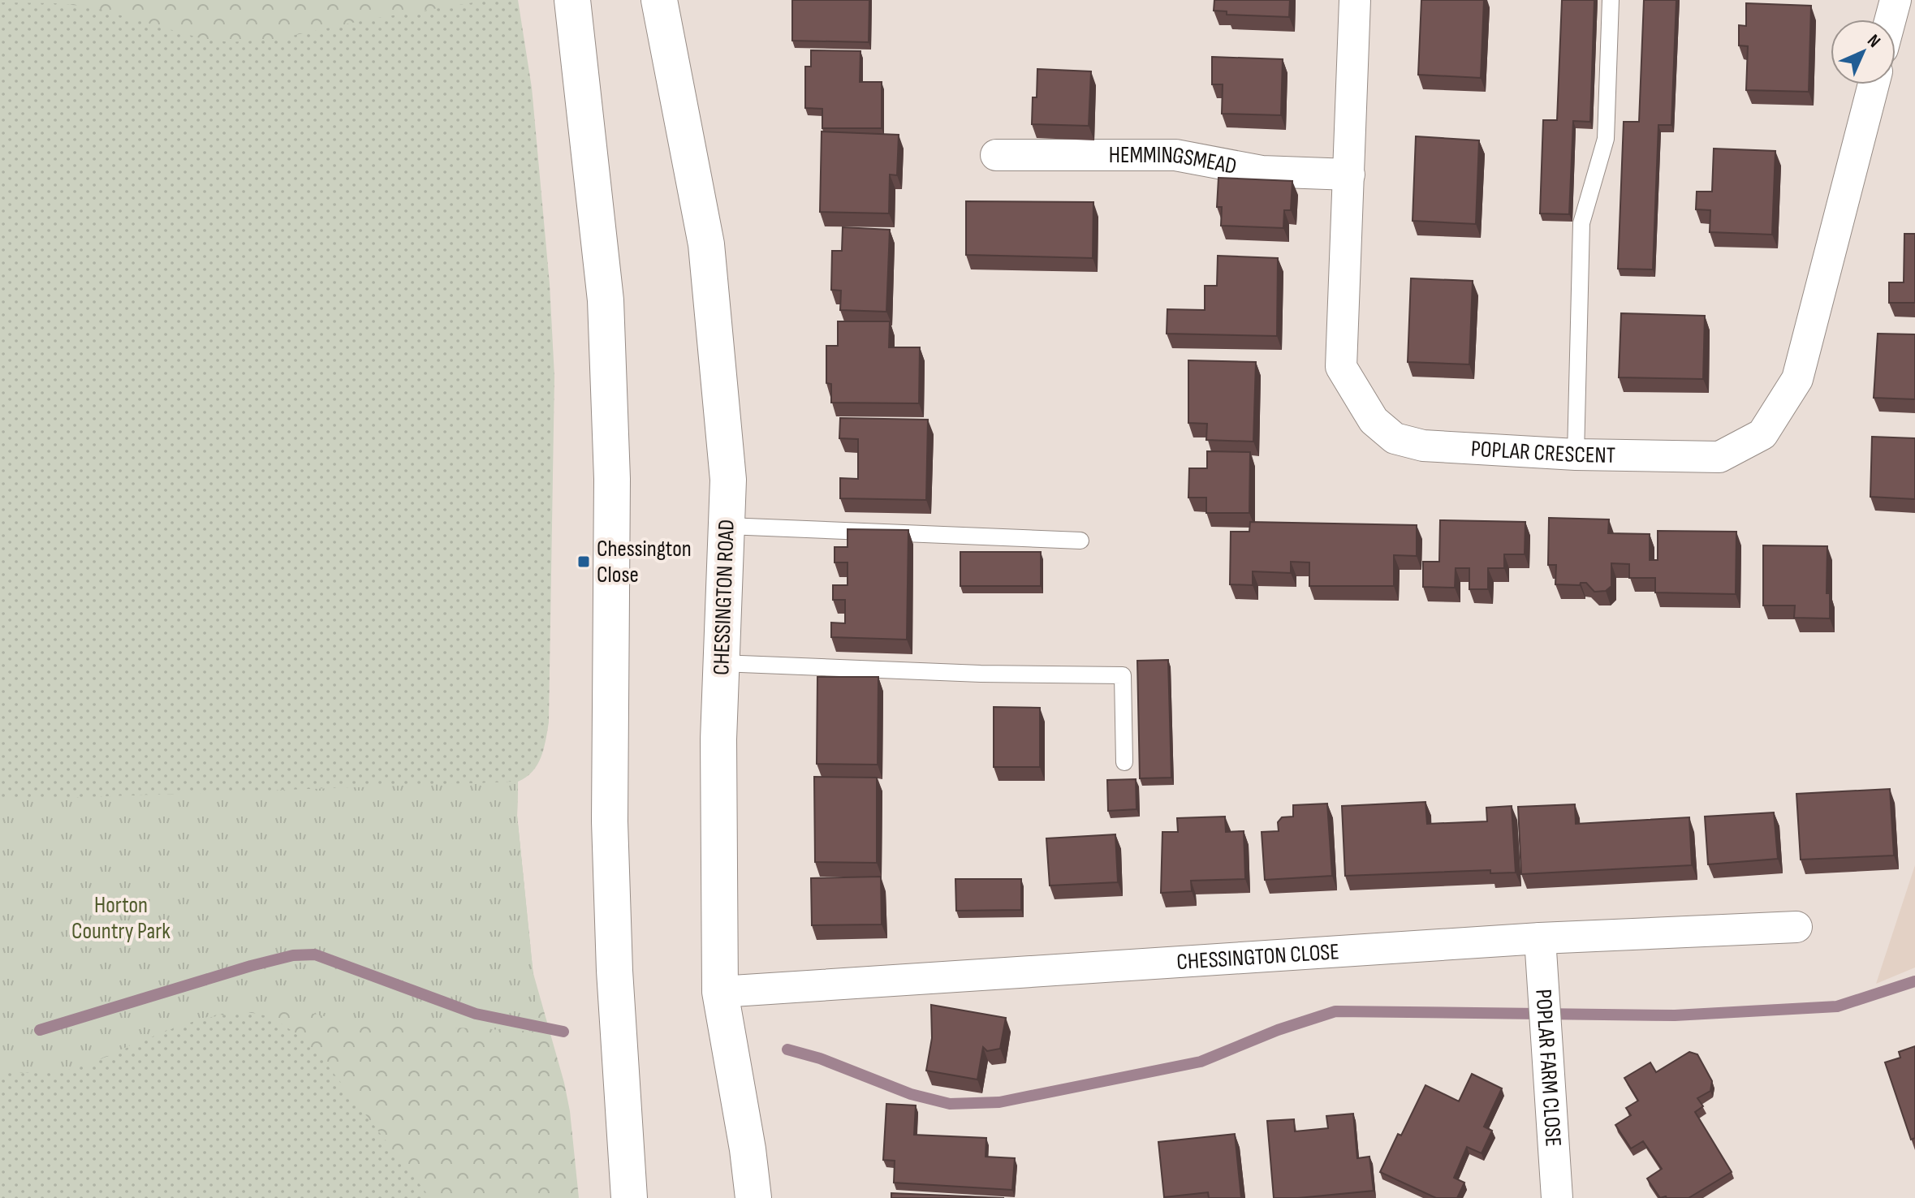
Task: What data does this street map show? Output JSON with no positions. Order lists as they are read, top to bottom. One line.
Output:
{"streets":{"main road":["CHESSINGTON ROAD"],"street":["HEMMINGSMEAD","POPLAR CRESCENT","CHESSINGTON CLOSE","POPLAR FARM CLOSE"]},"crossings":[["HEMMINGSMEAD","POPLAR CRESCENT"],["CHESSINGTON ROAD","CHESSINGTON CLOSE"],["CHESSINGTON CLOSE","POPLAR FARM CLOSE"]],"parks":["Horton Country Park"],"places":{"transit":["Chessington Close"]},"north":"top right"}
